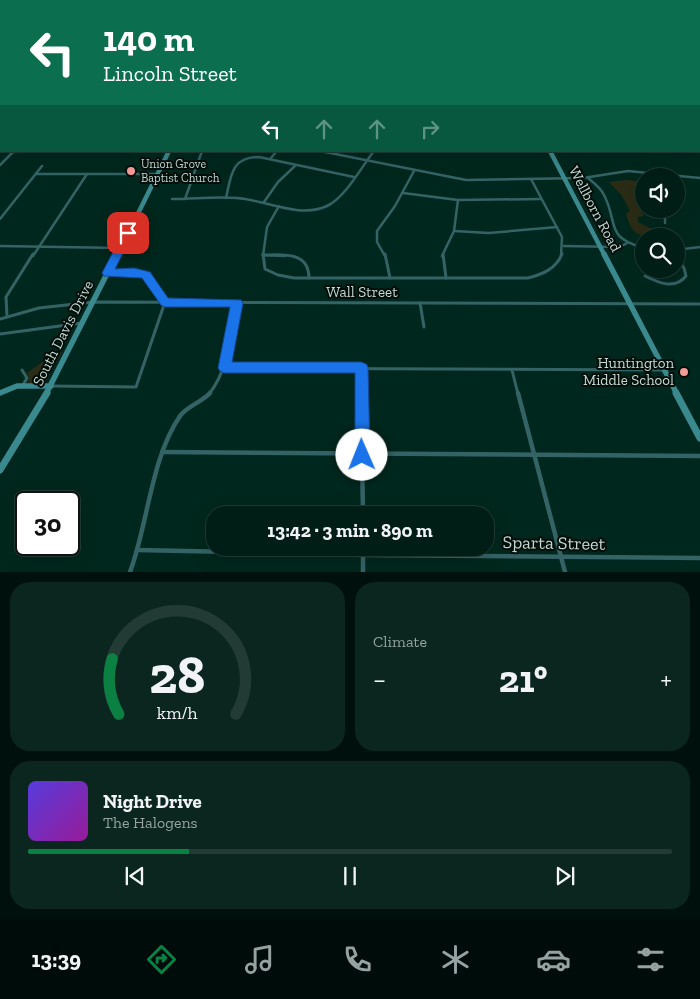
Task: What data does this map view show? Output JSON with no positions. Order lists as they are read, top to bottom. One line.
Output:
{"streets":{"street":["Wellborn Road","Wall Street","South Davis Drive","Sparta Street"]},"crossings":[["Wellborn Road","Wall Street"],["Wall Street","South Davis Drive"]],"places":["Union Grove Baptist Church","Huntington Middle School"],"page":{"turn":["140 m","Lincoln Street"],"limit":"30","trip":"13:42 · 3 min · 890 m","tile":"Climate","heat":["−","21°","+"],"song":["Night Drive","The Halogens"],"tabs":"13:39","gauge":["28","km/h"]}}
